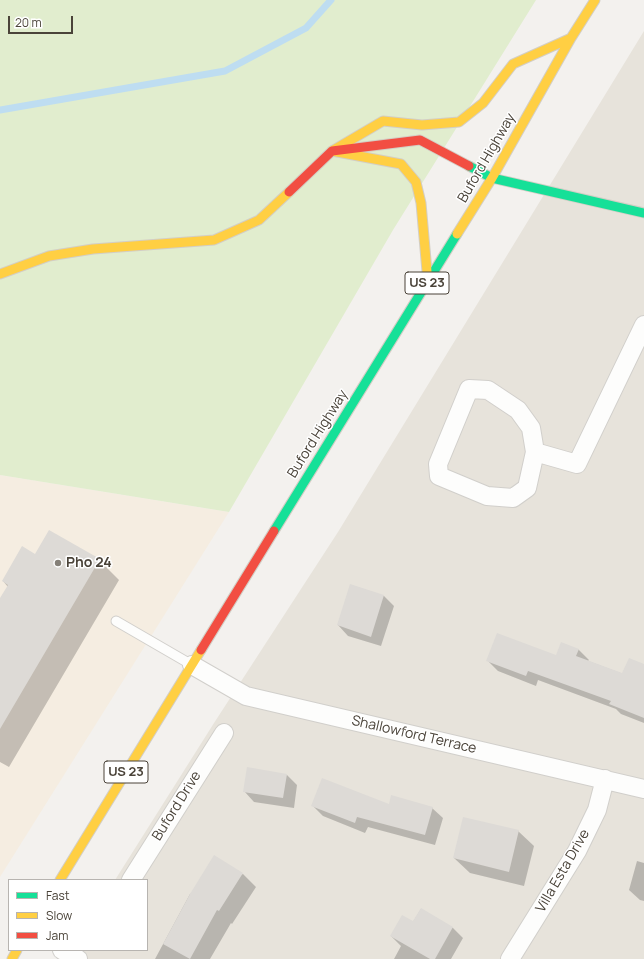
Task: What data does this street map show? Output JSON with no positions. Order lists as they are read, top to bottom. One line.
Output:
{"streets":{"main road":["Buford Highway","US 23"],"street":["Shallowford Terrace","Buford Drive","Villa Esta Drive"]},"crossings":[["Buford Highway","Shallowford Terrace"],["Shallowford Terrace","Villa Esta Drive"]],"places":["Pho 24"],"legend":["Fast","Slow","Jam"],"scale_bar":"20 m"}
